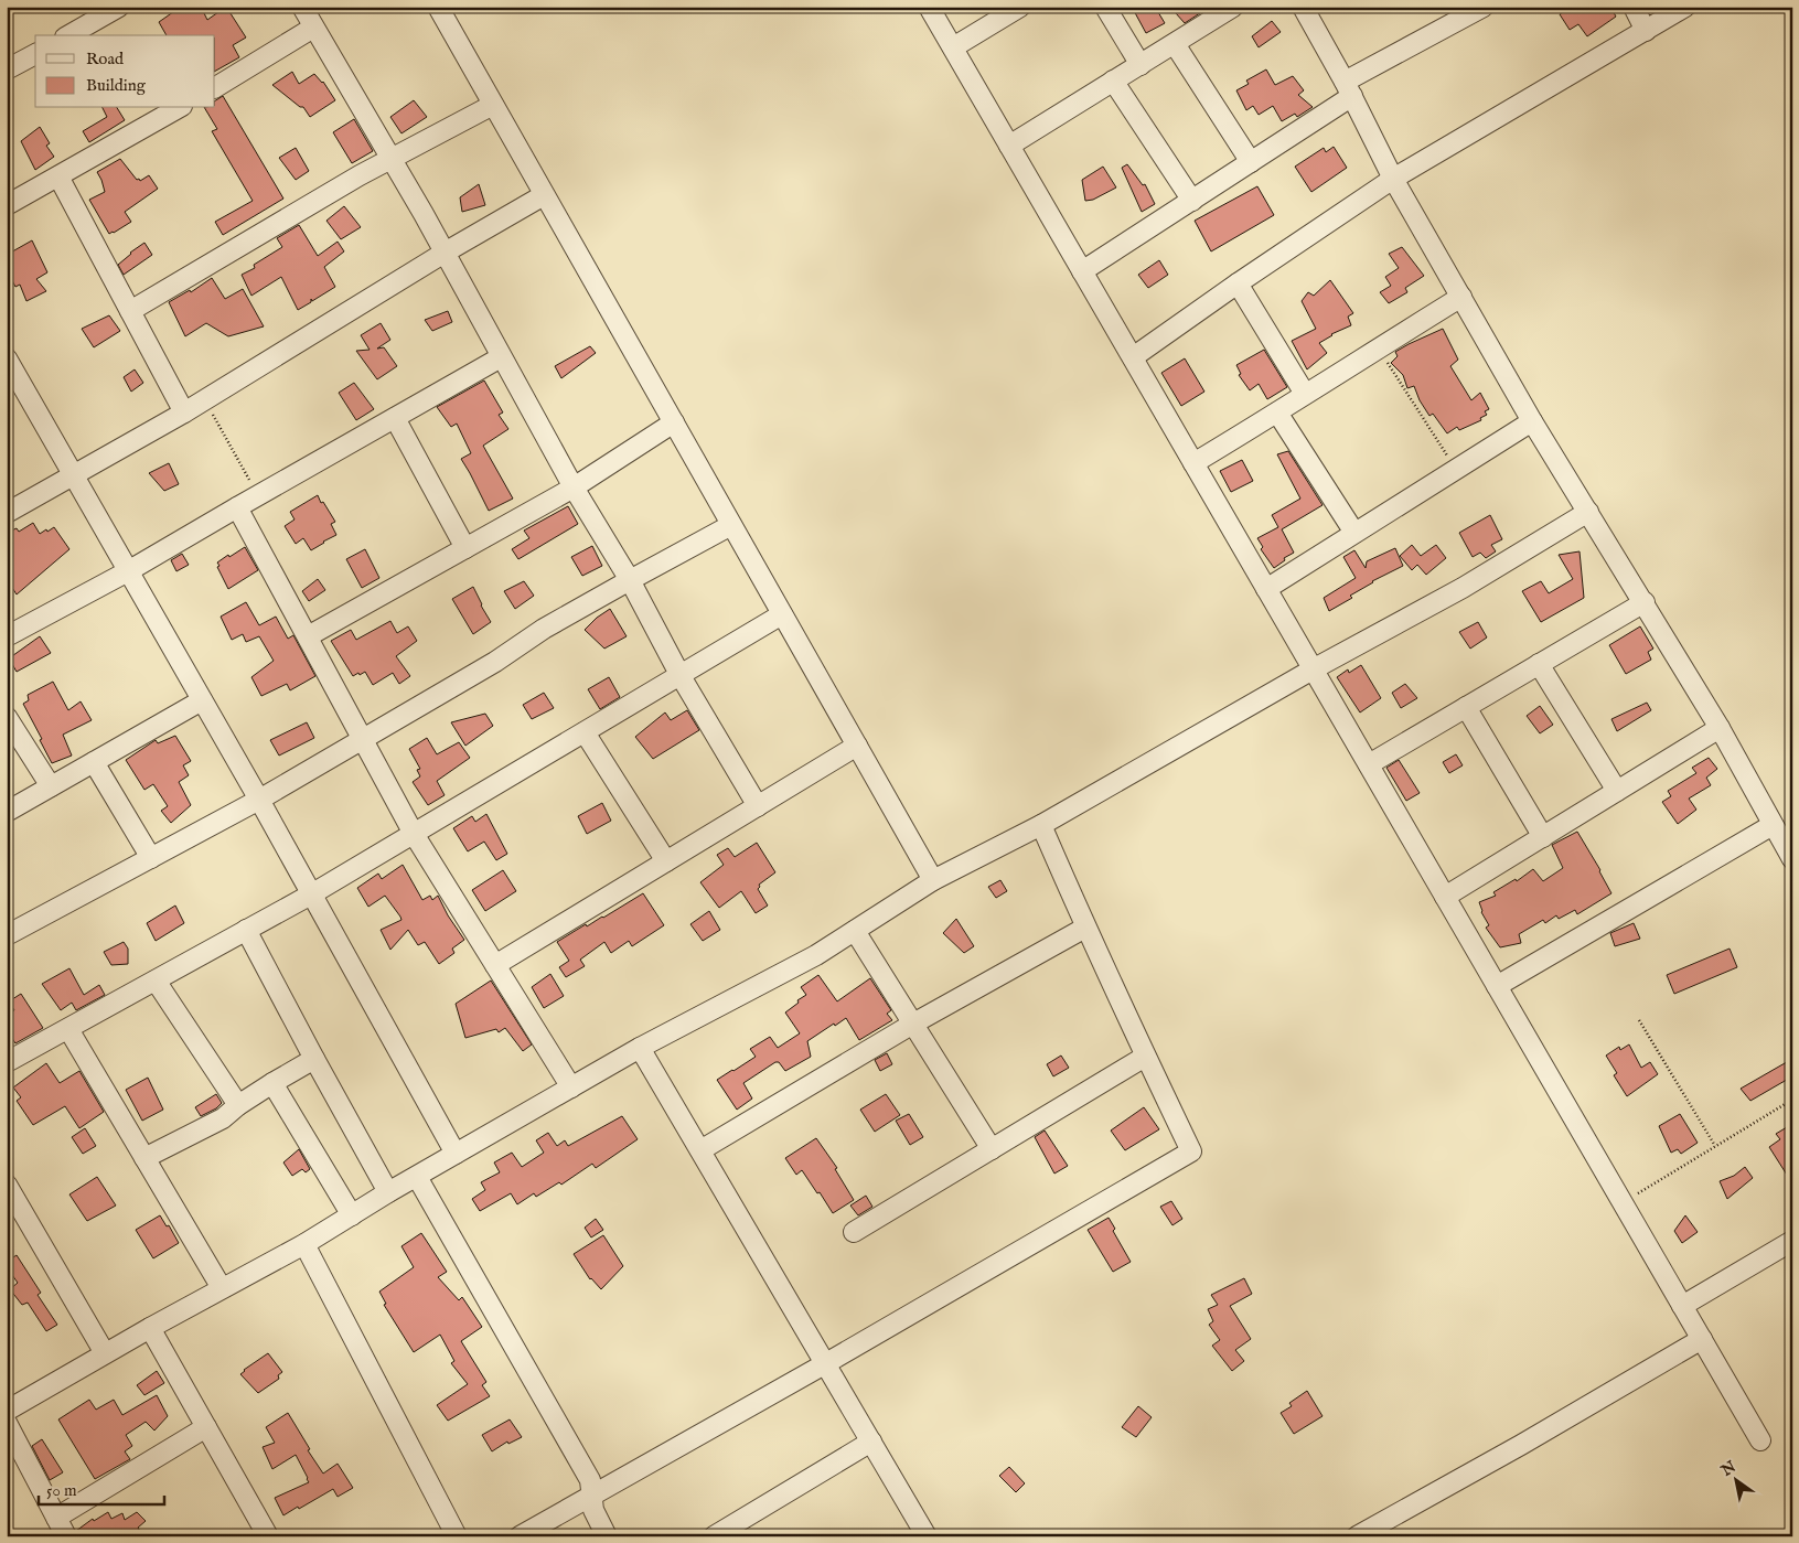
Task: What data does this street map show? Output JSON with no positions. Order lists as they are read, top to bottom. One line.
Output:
{"legend":["Road","Building"],"scale_bar":"50 m","north":"top left"}
